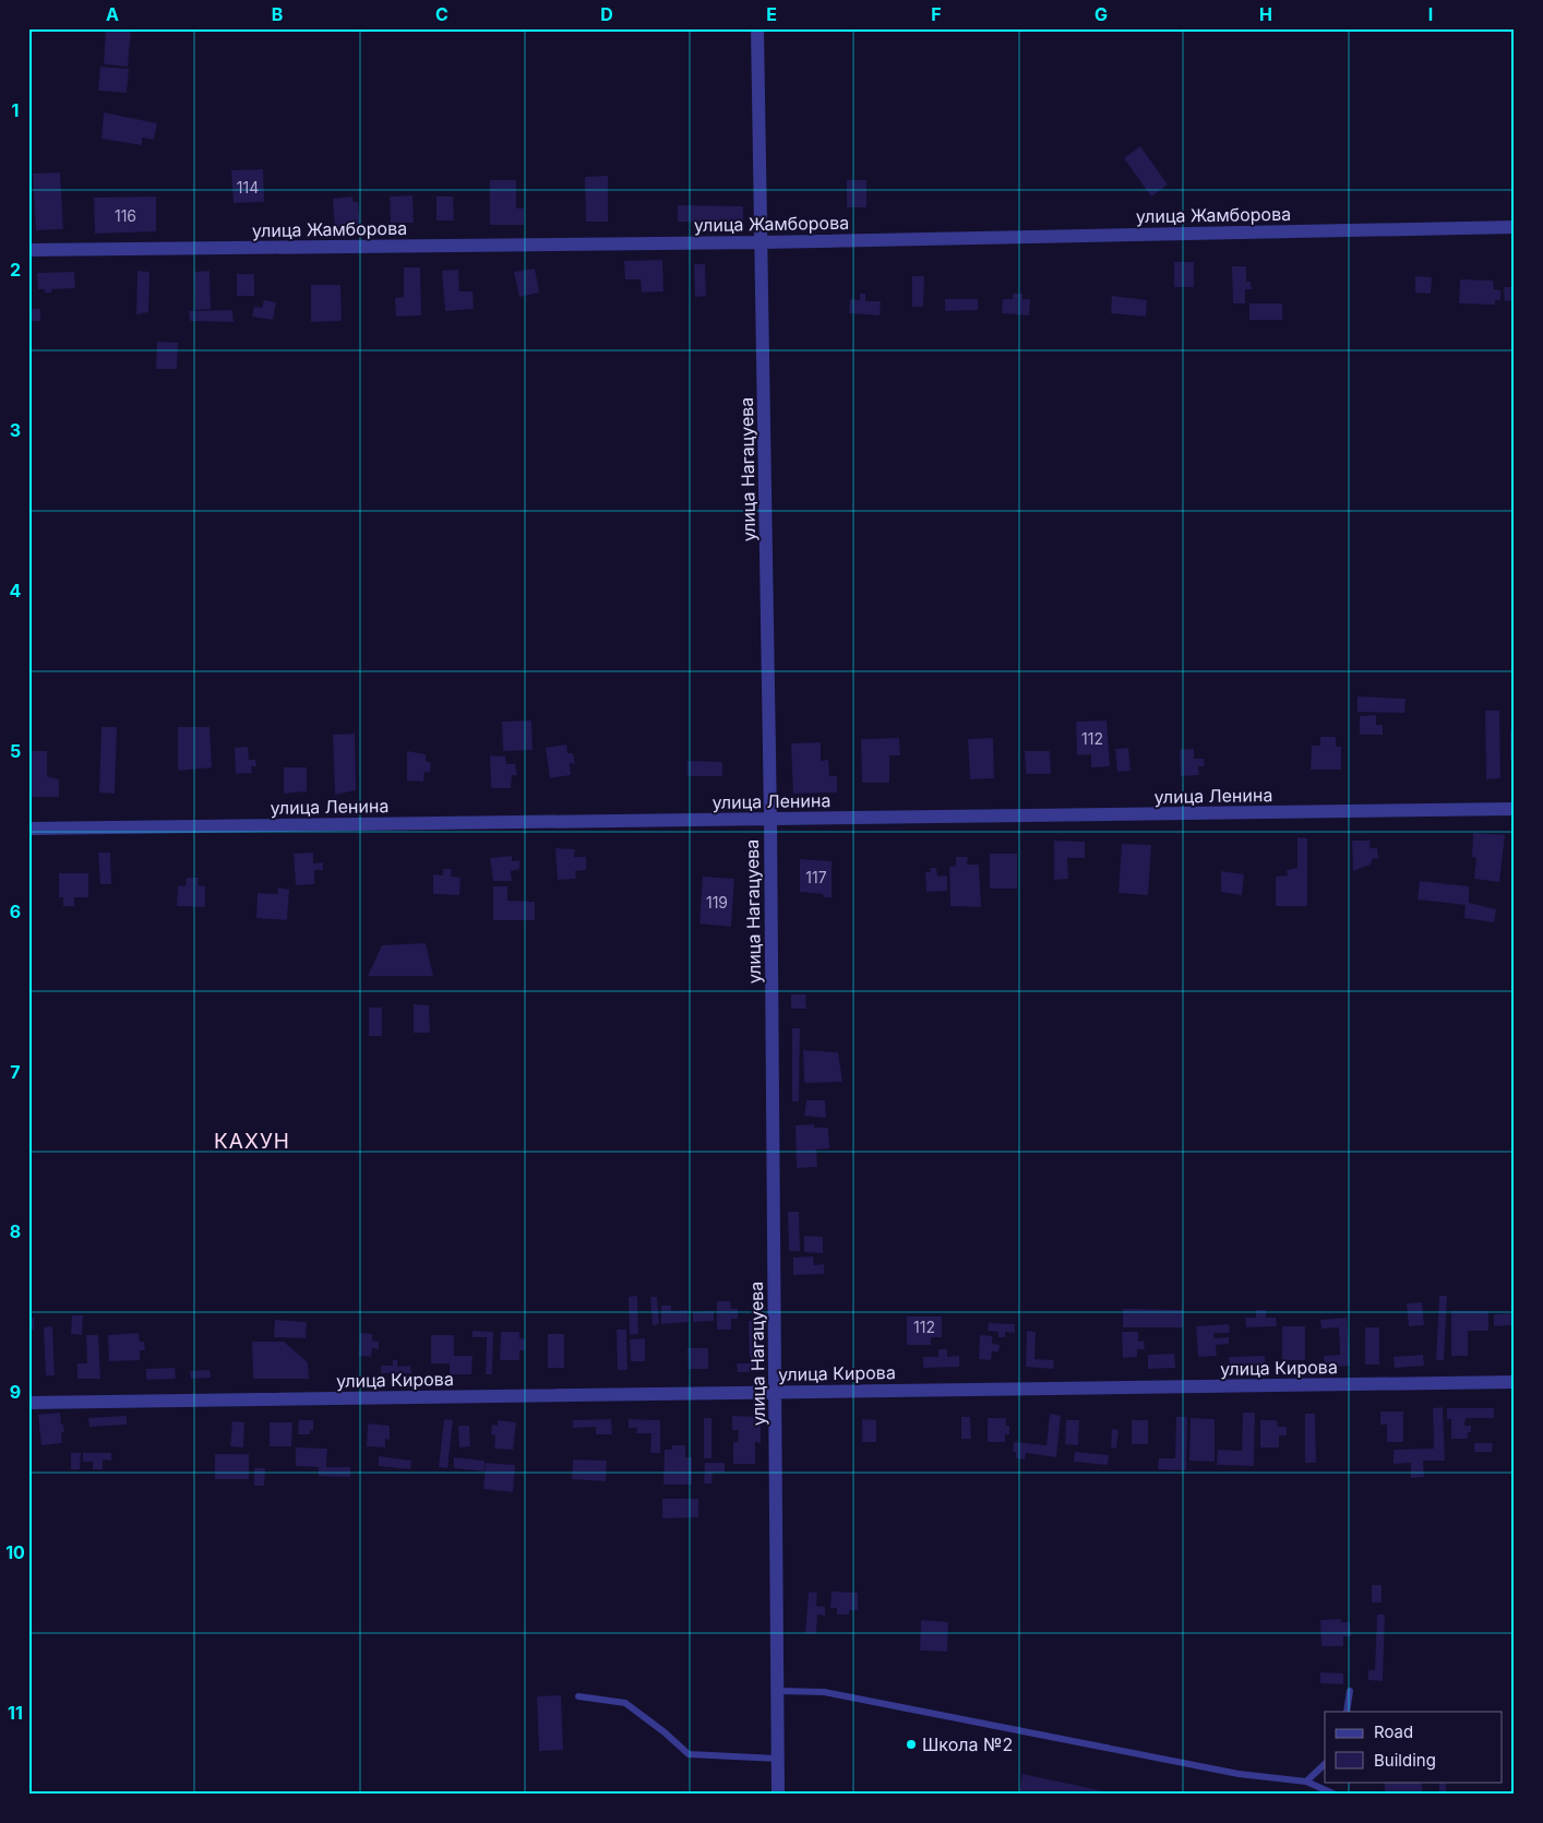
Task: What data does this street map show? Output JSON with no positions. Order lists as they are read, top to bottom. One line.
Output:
{"streets":{"street":["улица Жамборова","улица Нагацуева","улица Ленина","улица Кирова"]},"crossings":[["улица Жамборова","улица Нагацуева"],["улица Нагацуева","улица Ленина"],["улица Нагацуева","улица Кирова"]],"districts":["КАХУН"],"places":["Школа №2"],"house_numbers":["114","116","112","117","119","112"],"legend":["Road","Building"],"grid":{"columns":["A","B","C","D","E","F","G","H","I"],"rows":["1","2","3","4","5","6","7","8","9","10","11"]}}
